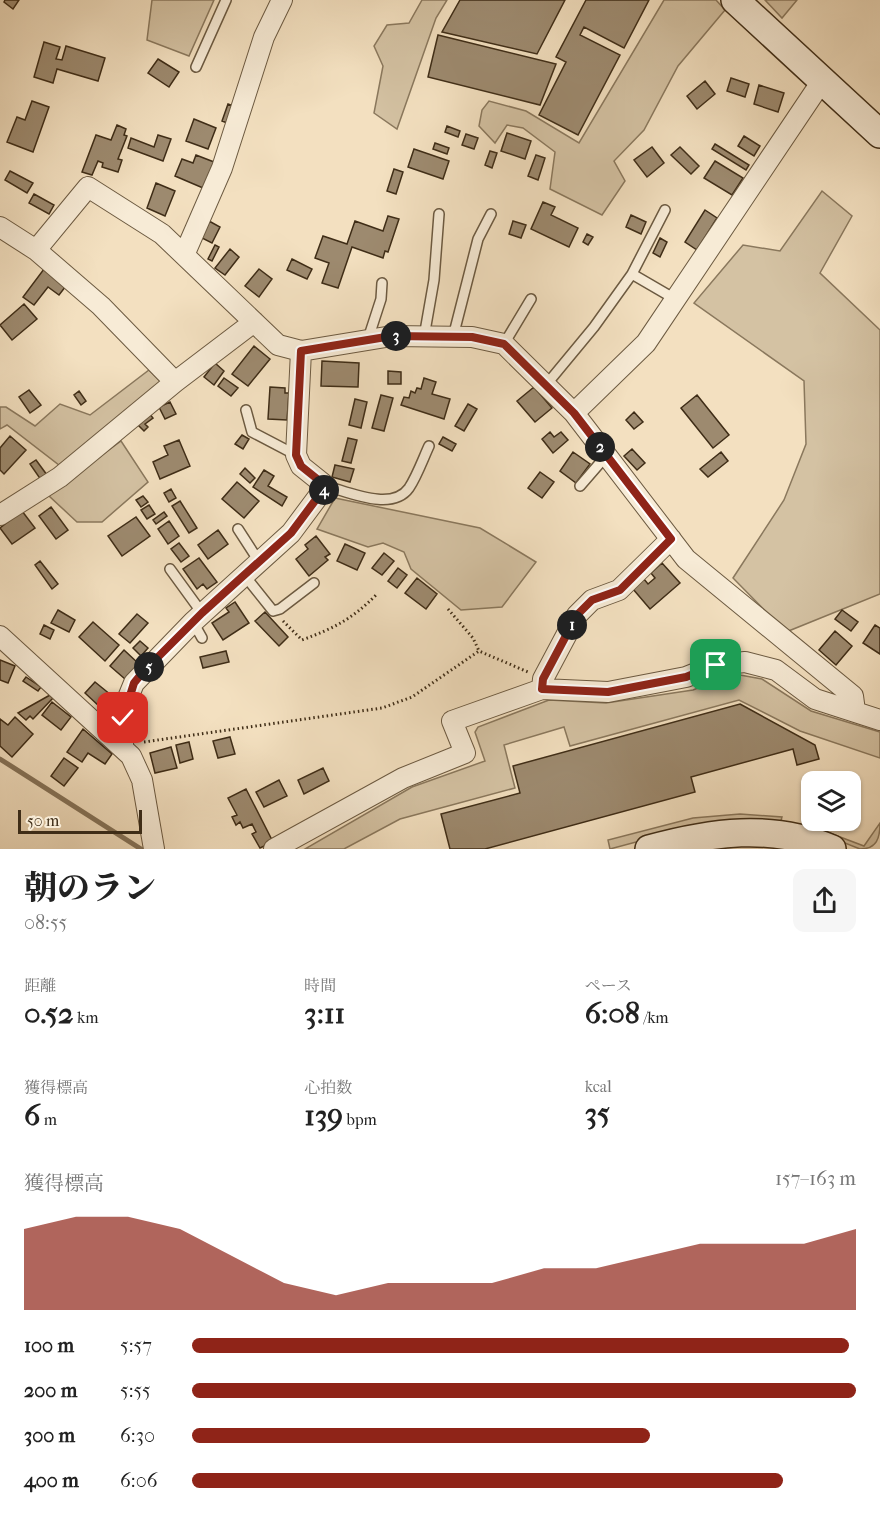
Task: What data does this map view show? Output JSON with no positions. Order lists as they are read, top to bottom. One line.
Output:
{"scale_bar":"50 m","page":{"pins":["3","2","4","1","5"],"scale":"50 m","heading":["朝のラン","08:55"],"stats":[["距離","0.52 km"],["時間","3:11"],["ペース","6:08 /km"],["獲得標高","6 m"],["心拍数","139 bpm"],["kcal","35"]],"chart":["獲得標高","157–163 m"],"list":[{"name":"100 m","note":"5:57"},{"name":"200 m","note":"5:55"},{"name":"300 m","note":"6:30"},{"name":"400 m","note":"6:06"}]}}
